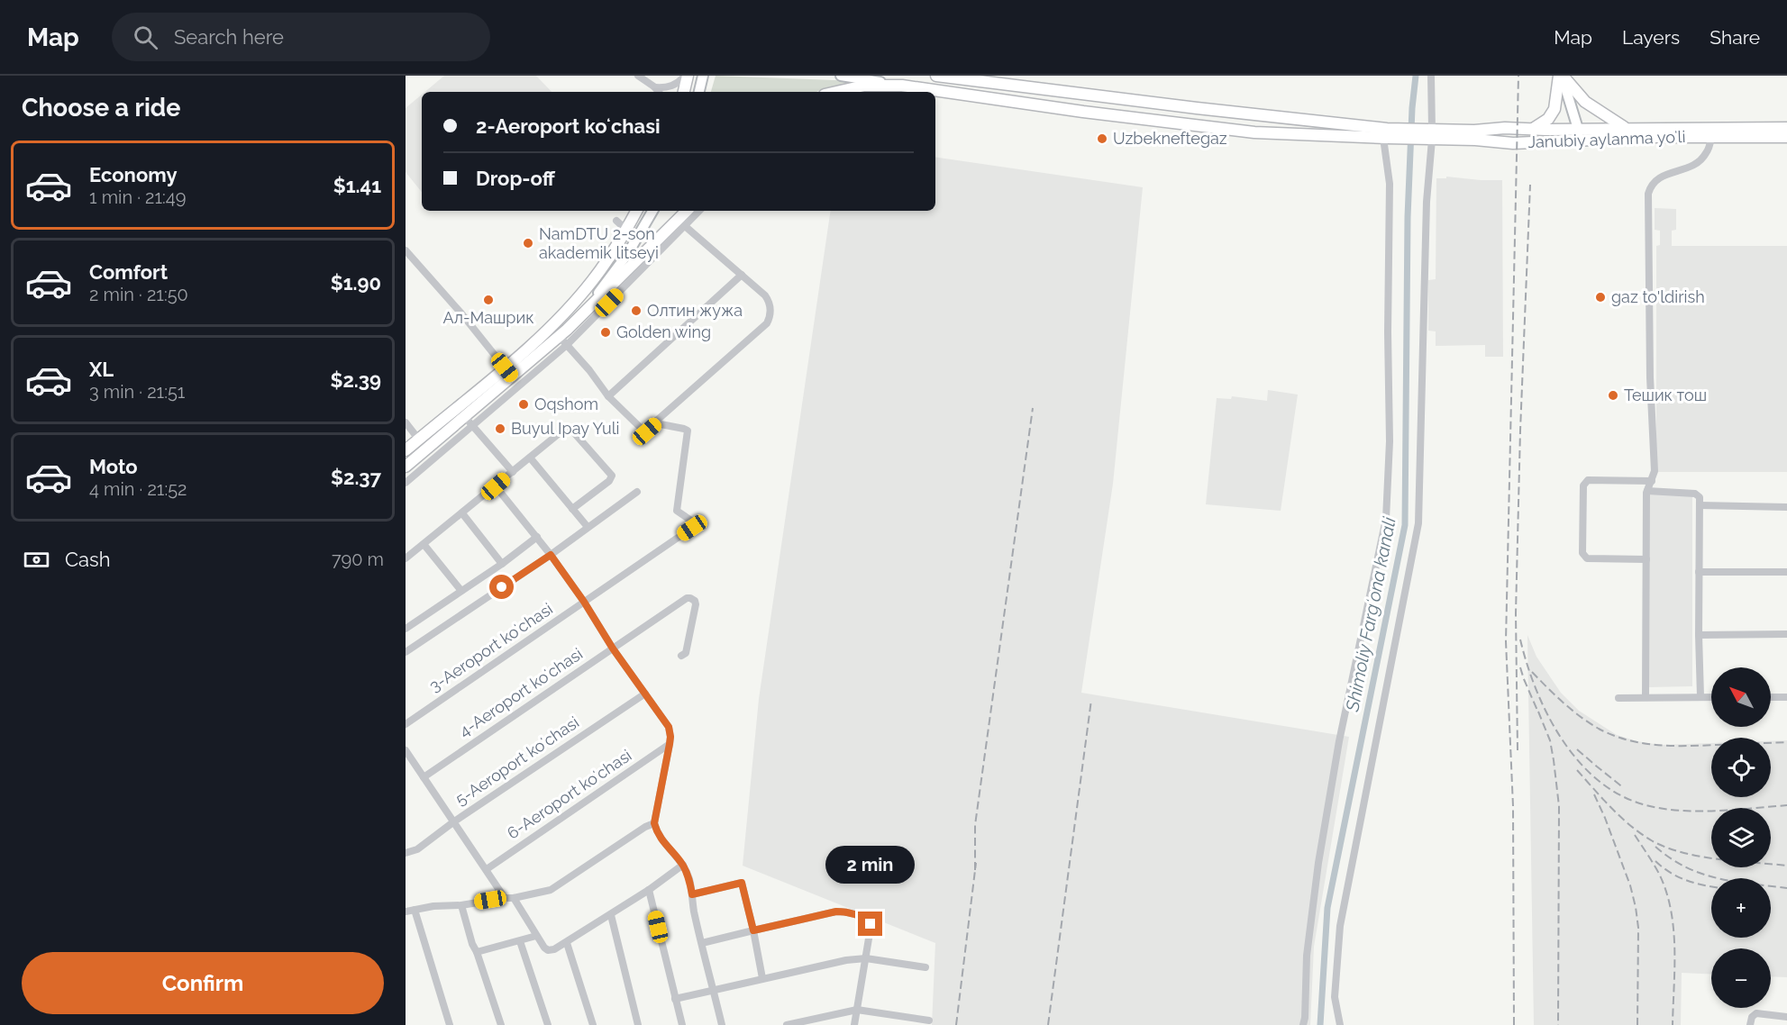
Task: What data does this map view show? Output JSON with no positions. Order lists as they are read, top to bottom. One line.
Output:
{"streets":{"highway":["Janubiy aylanma yoʻli"],"street":["3-Aeroport koʻchasi","4-Aeroport koʻchasi","5-Aeroport koʻchasi","6-Aeroport koʻchasi"]},"water":["Shimoliy Fargʻona kanali"],"places":["Uzbekneftegaz","NamDTU 2-son akademik litseyi","gaz to'ldirish","Ал-Машрик","Олтин жужа","Golden wing","Тешик тош","Oqshom","Buyul Ipay Yuli"],"north":"top left","page":{"header":"Map","search":"Search here","nav":["Map","Layers","Share"],"heading":"Choose a ride","banner":["2-Aeroport koʻchasi","Drop-off"],"list":[{"name":"Economy","note":"1 min · 21:49","value":"$1.41"},{"name":"Comfort","note":"2 min · 21:50","value":"$1.90"},{"name":"XL","note":"3 min · 21:51","value":"$2.39"},{"name":"Moto","note":"4 min · 21:52","value":"$2.37"}],"pay":["Cash","790 m"],"map_buttons":["+","−"],"bubble":"2 min","buttons":"Confirm"}}
